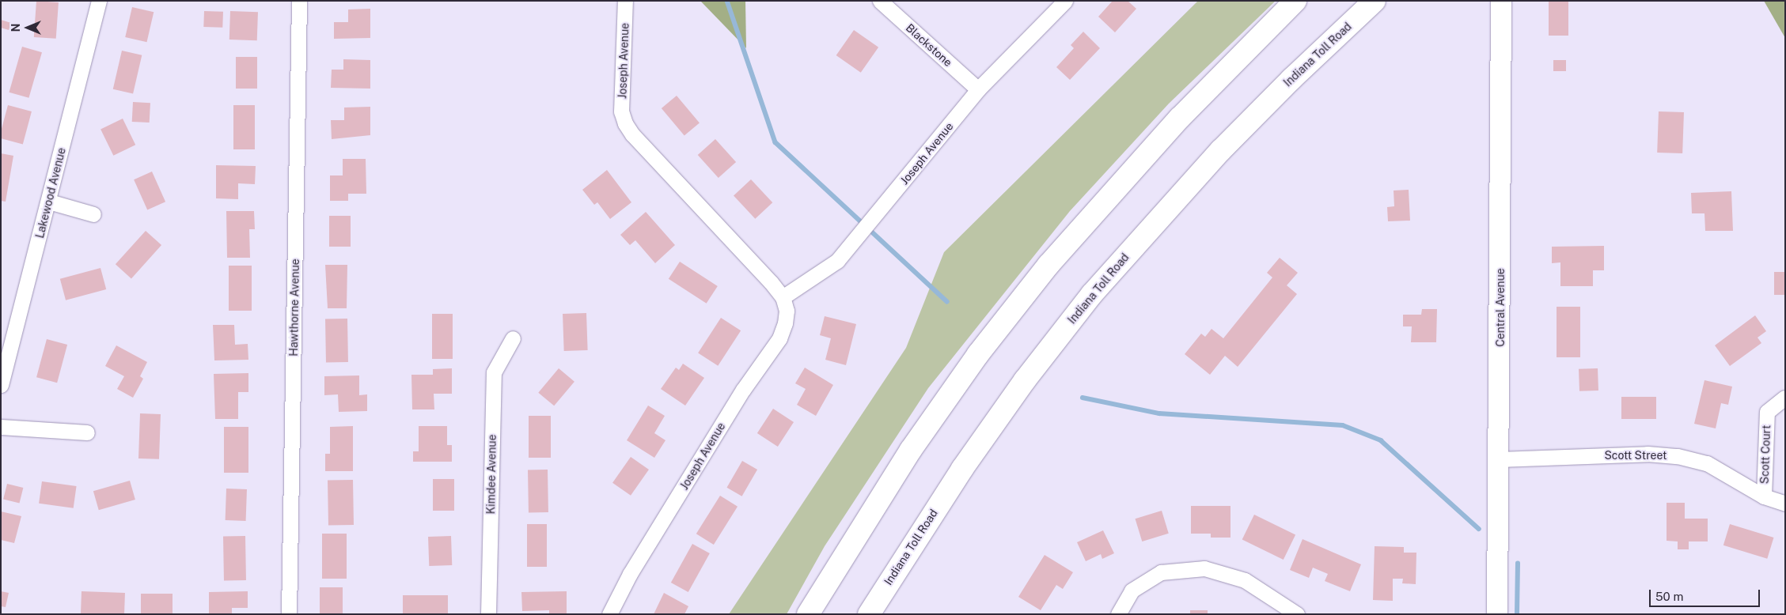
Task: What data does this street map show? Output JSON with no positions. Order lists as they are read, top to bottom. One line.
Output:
{"streets":{"highway":["Indiana Toll Road"],"street":["Blackstone","Joseph Avenue","Lakewood Avenue","Hawthorne Avenue","Central Avenue","Scott Court","Scott Street","Kimdee Avenue"]},"crossings":[["Blackstone","Joseph Avenue"],["Central Avenue","Scott Street"],["Scott Court","Scott Street"]],"scale_bar":"50 m","north":"left"}
